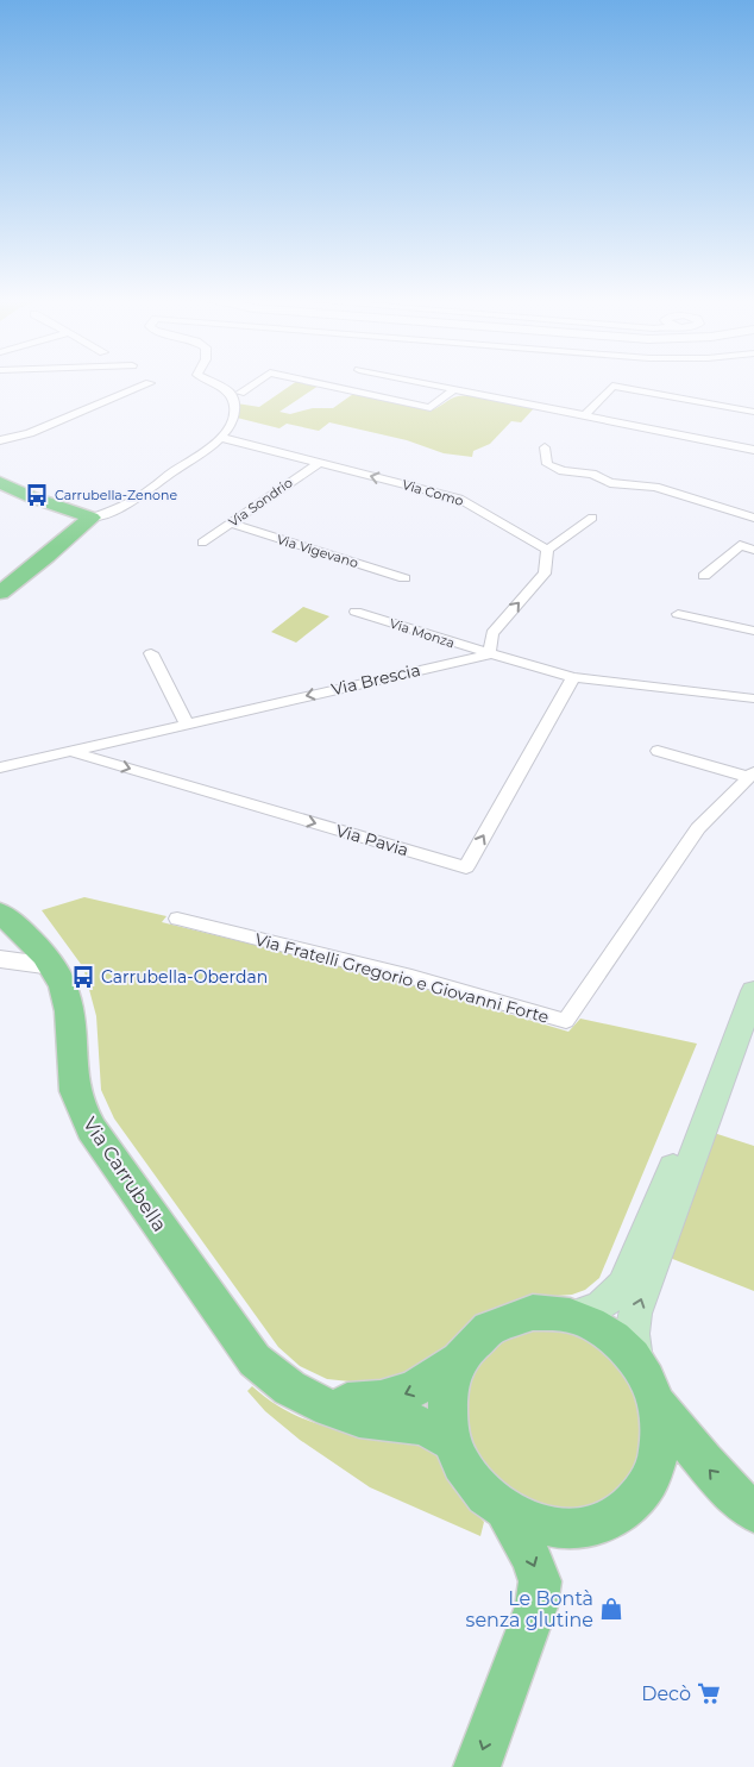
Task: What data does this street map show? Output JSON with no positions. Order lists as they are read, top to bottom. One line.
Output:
{"streets":{"main road":["Via Carrubella"],"street":["Via Como","Via Sondrio","Via Vigevano","Via Monza","Via Brescia","Via Pavia","Via Fratelli Gregorio e Giovanni Forte"]},"crossings":[["Via Como","Via Sondrio"],["Via Sondrio","Via Vigevano"],["Via Monza","Via Brescia"],["Via Brescia","Via Pavia"]],"one_way":["Via Brescia","Via Pavia"],"places":{"bus stop":["Carrubella-Zenone","Carrubella-Oberdan"],"shop":["Le Bontà senza glutine"],"supermarket":["Decò"]}}
